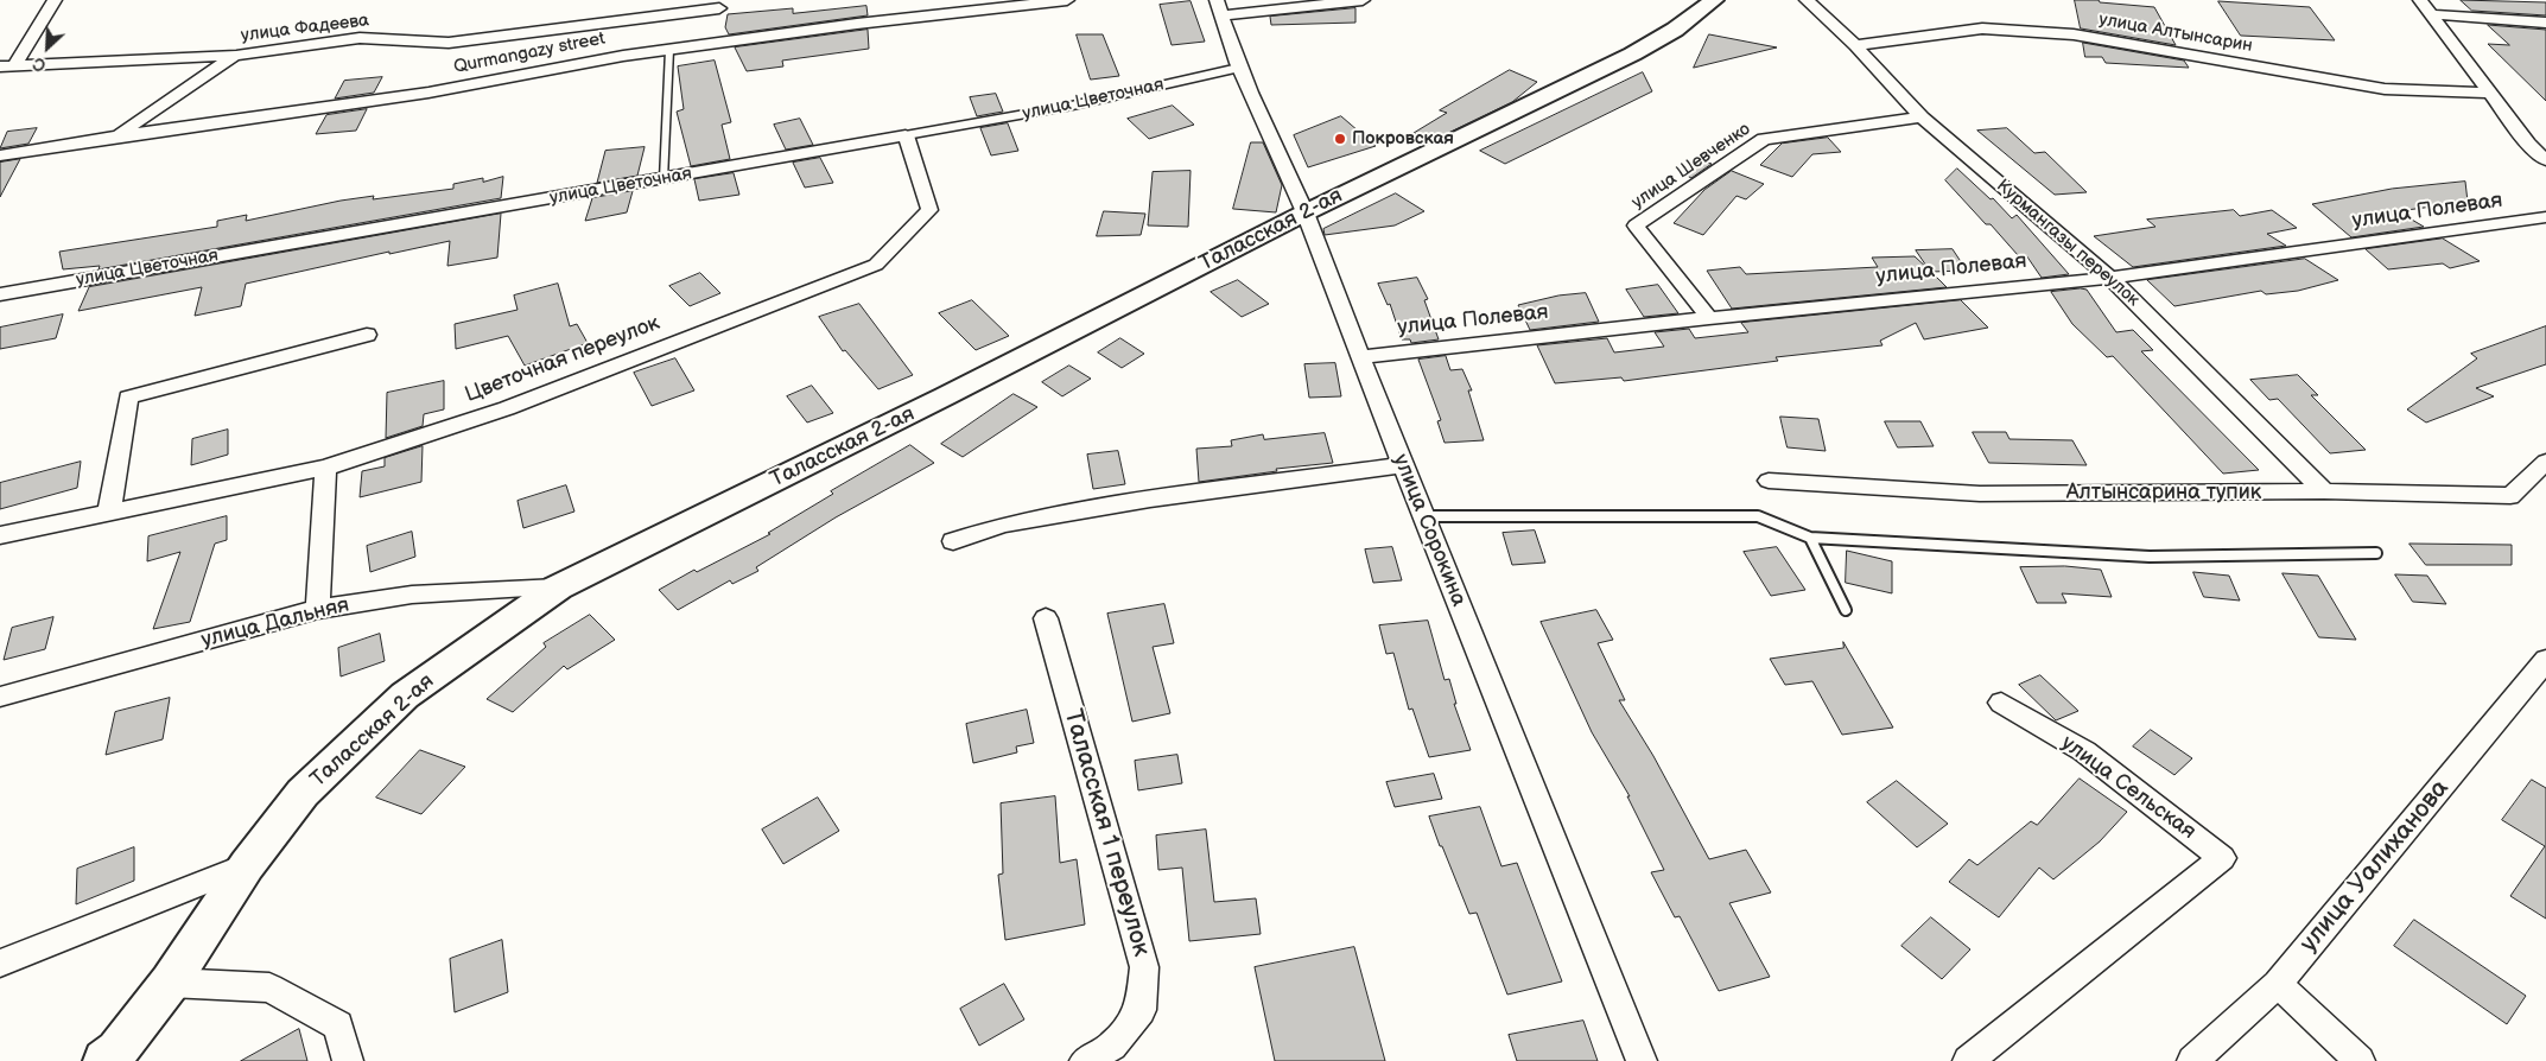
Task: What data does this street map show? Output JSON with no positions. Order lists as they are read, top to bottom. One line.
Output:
{"streets":{"street":["улица Фадеева","улица Алтынсарин","Qurmangazy street","улица Цветочная","улица Шевченко","улица Полевая","Таласская 2-ая","Курмангазы переулок","Цветочная переулок","Алтынсарина тупик","улица Сорокина","улица Дальняя","улица Сельская","Таласская 1 переулок","улица Уалиханова"]},"crossings":[["улица Алтынсарин","Курмангазы переулок"],["улица Цветочная","Цветочная переулок"],["улица Цветочная","улица Сорокина"],["улица Шевченко","улица Полевая"],["улица Шевченко","Курмангазы переулок"],["улица Полевая","Курмангазы переулок"],["улица Полевая","улица Сорокина"],["Таласская 2-ая","улица Сорокина"],["Таласская 2-ая","улица Дальняя"],["Курмангазы переулок","Алтынсарина тупик"]],"places":["Покровская"],"north":"bottom left"}
